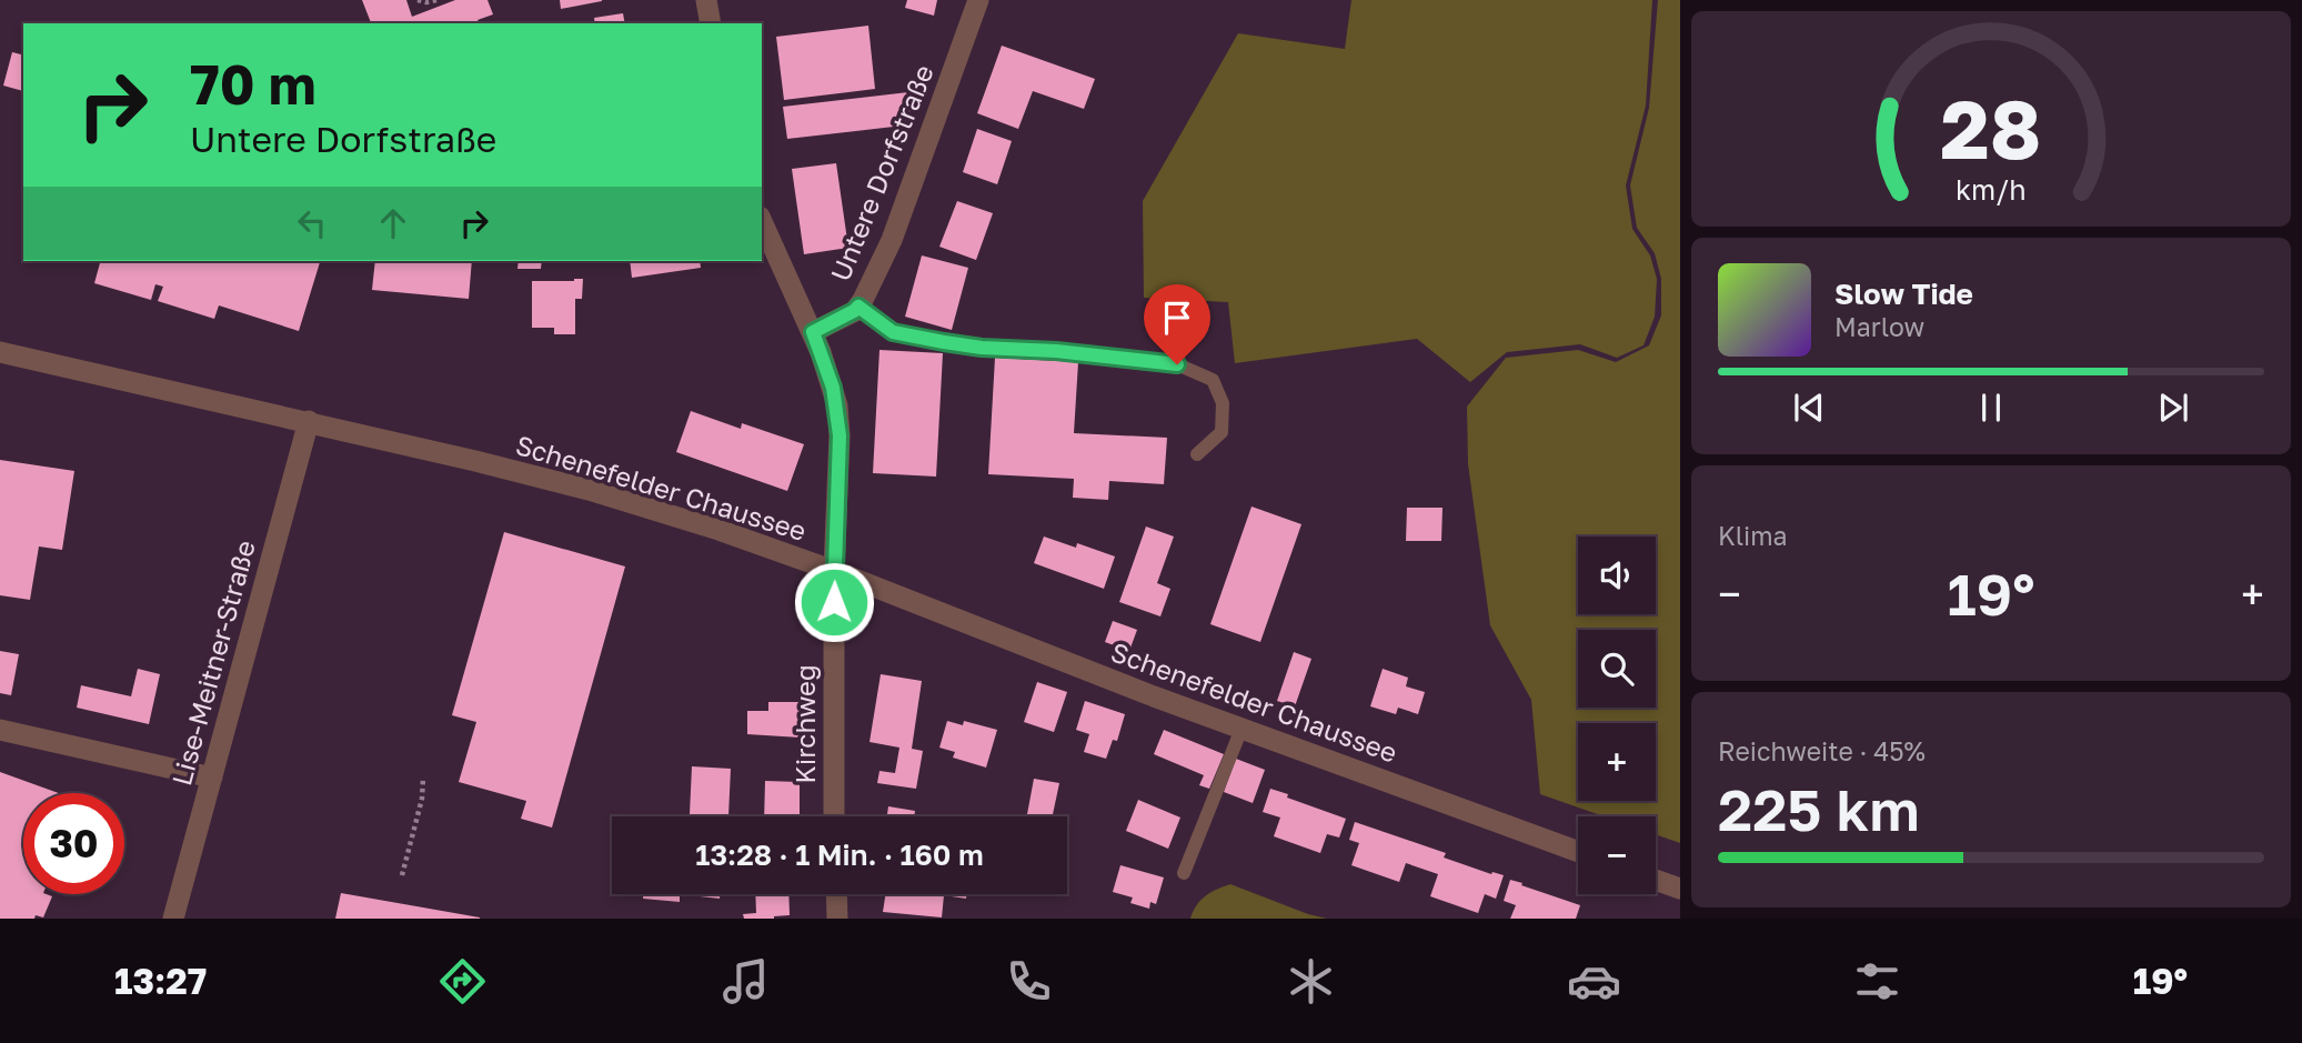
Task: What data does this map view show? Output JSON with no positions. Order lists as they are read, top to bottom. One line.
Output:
{"streets":{"street":["Untere Dorfstraße","Schenefelder Chaussee","Lise-Meitner-Straße","Kirchweg"]},"crossings":[["Schenefelder Chaussee","Lise-Meitner-Straße"],["Schenefelder Chaussee","Kirchweg"]],"page":{"turn":["70 m","Untere Dorfstraße"],"song":["Slow Tide","Marlow"],"tile":["Klima",["Reichweite · 45%","225 km"]],"map_buttons":["+","−"],"heat":["−","19°","+"],"limit":"30","trip":"13:28 · 1 Min. · 160 m","tabs":["13:27","19°"],"gauge":["28","km/h"]}}
